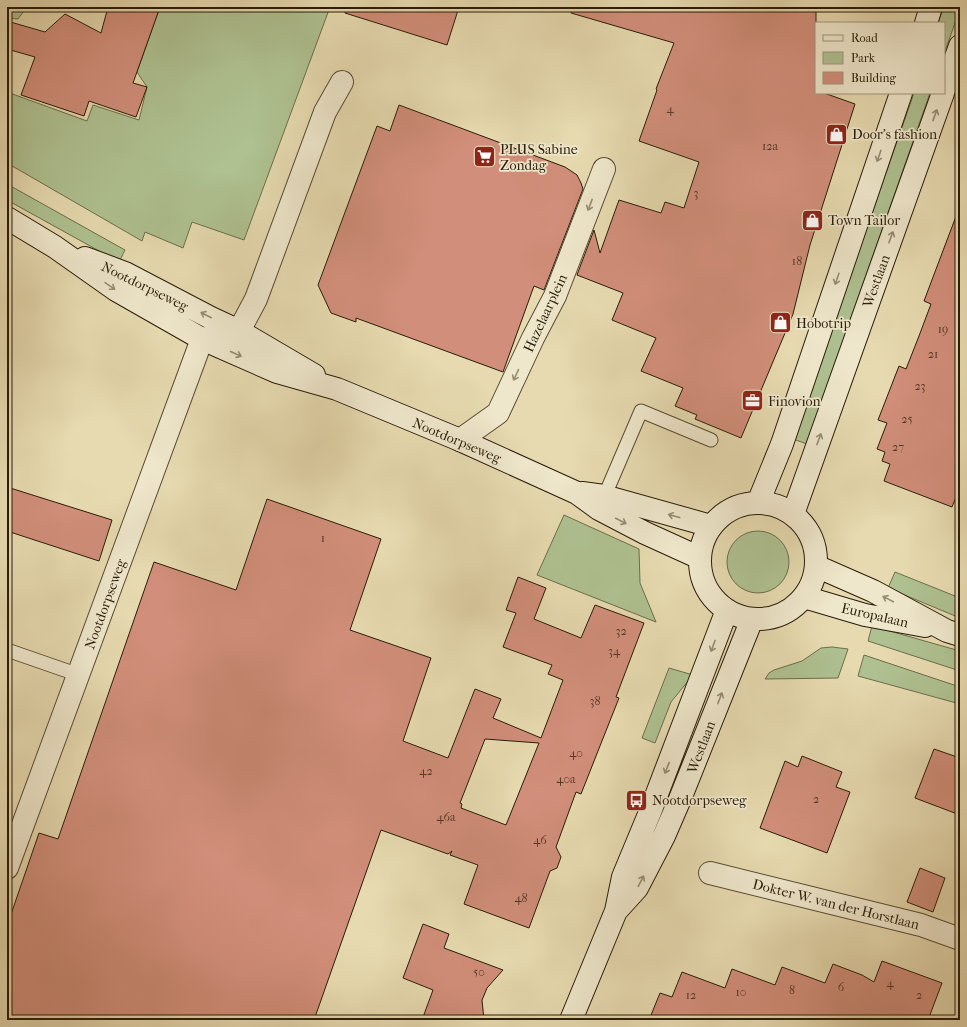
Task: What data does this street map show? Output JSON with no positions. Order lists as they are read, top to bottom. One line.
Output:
{"streets":{"main road":["Westlaan","Nootdorpseweg","Hazelaarplein","Europalaan","Dokter W. van der Horstlaan"]},"crossings":[["Westlaan","Nootdorpseweg"],["Westlaan","Europalaan"],["Nootdorpseweg","Hazelaarplein"],["Nootdorpseweg","Europalaan"]],"one_way":["Hazelaarplein"],"places":{"shop":["Door's fashion","Town Tailor","Hobotrip"],"supermarket":["PLUS Sabine Zondag"],"office":["Finovion"],"bus stop":["Nootdorpseweg"]},"house_numbers":["4","12a","3","18","19","21","23","25","27","1","32","34","38","40","42","40a","2","46a","46","48","50","4","6","8","10","12","2"],"legend":["Road","Park","Building"]}
